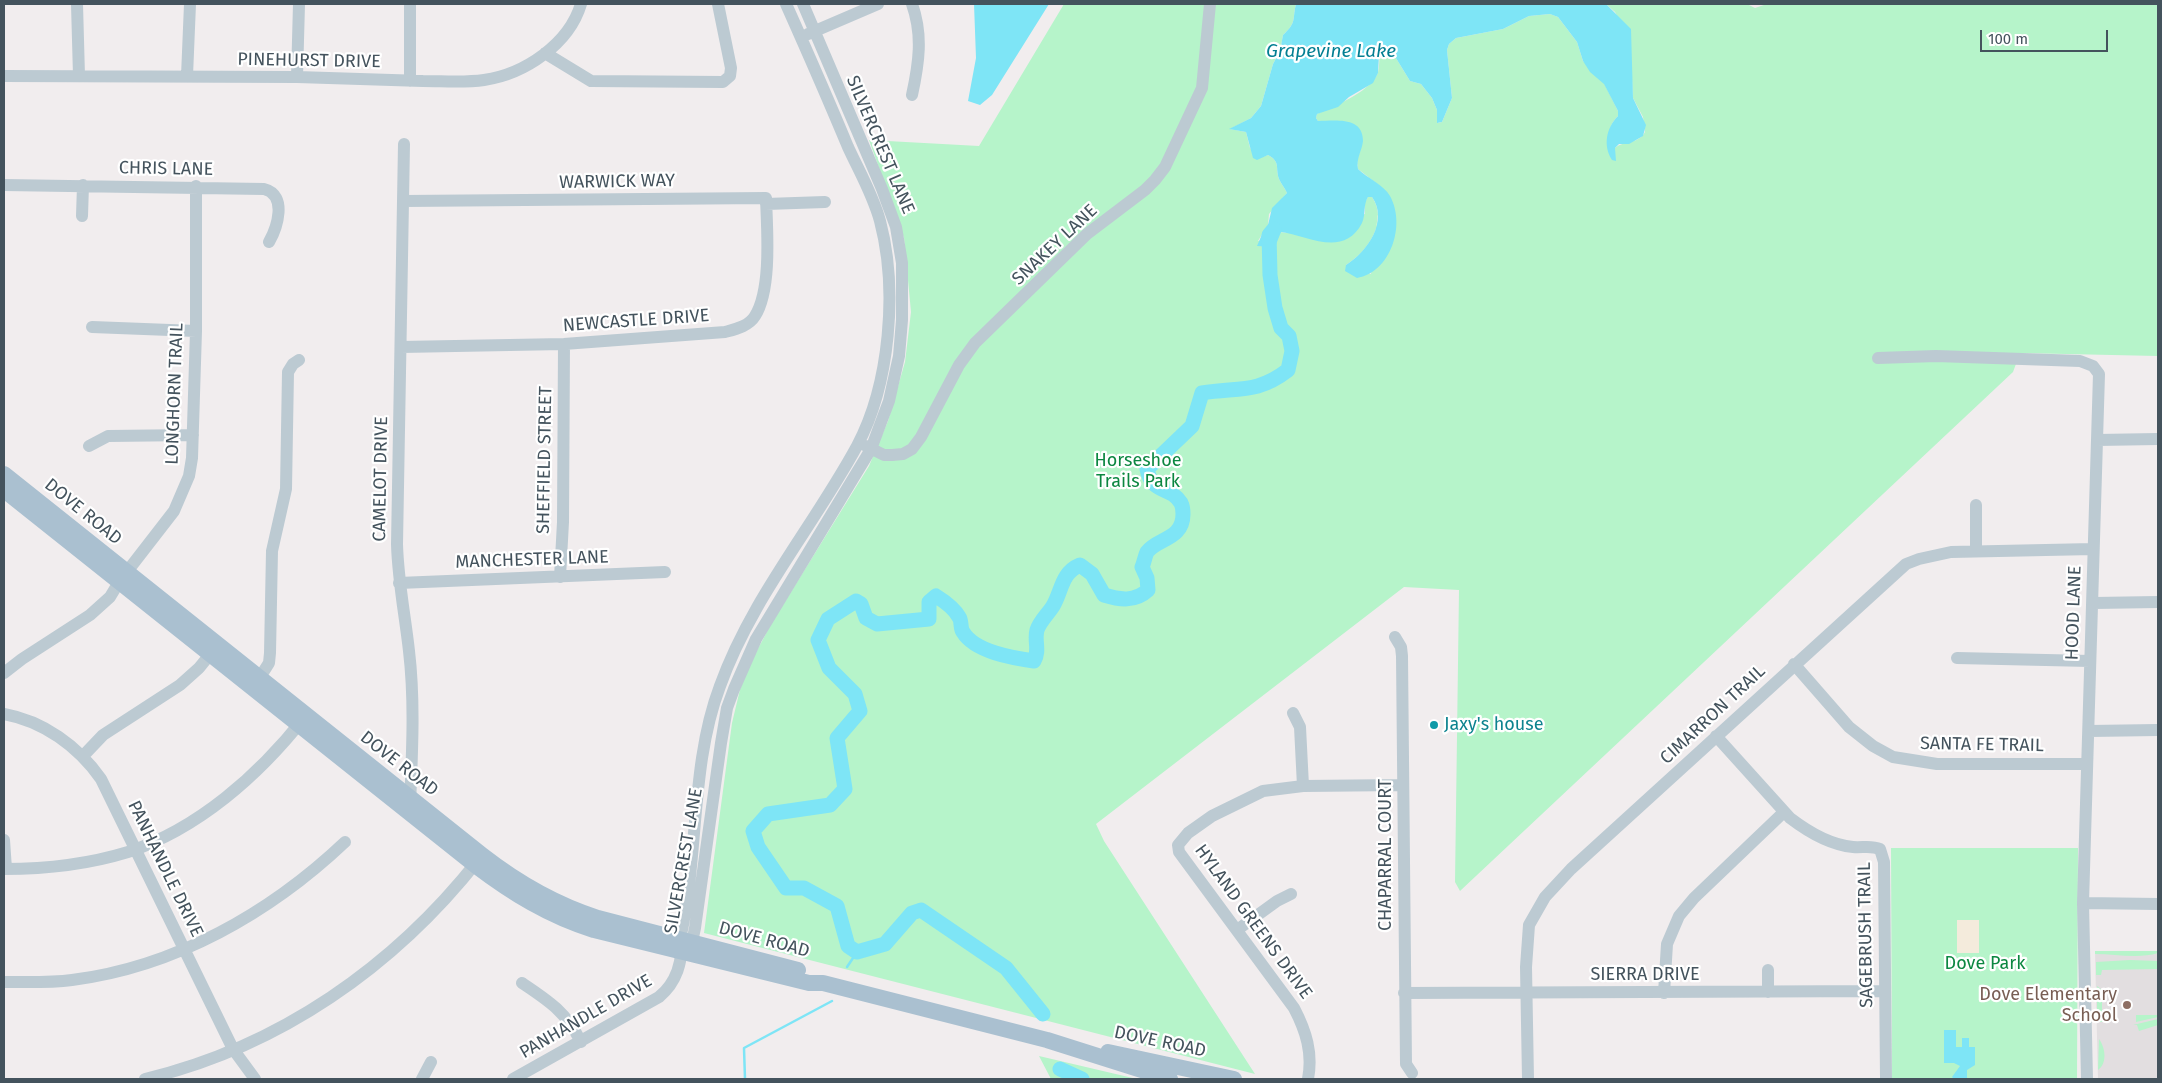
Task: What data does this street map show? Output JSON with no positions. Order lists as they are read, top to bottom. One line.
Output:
{"streets":{"main road":["DOVE ROAD"],"street":["PINEHURST DRIVE","SILVERCREST LANE","CHRIS LANE","WARWICK WAY","SNAKEY LANE","NEWCASTLE DRIVE","LONGHORN TRAIL","SHEFFIELD STREET","CAMELOT DRIVE","MANCHESTER LANE","HOOD LANE","CIMARRON TRAIL","SANTA FE TRAIL","CHAPARRAL COURT","PANHANDLE DRIVE","HYLAND GREENS DRIVE","SAGEBRUSH TRAIL","SIERRA DRIVE"]},"crossings":[["SILVERCREST LANE","SNAKEY LANE"],["SILVERCREST LANE","DOVE ROAD"],["SILVERCREST LANE","PANHANDLE DRIVE"],["CHRIS LANE","LONGHORN TRAIL"],["WARWICK WAY","NEWCASTLE DRIVE"],["WARWICK WAY","CAMELOT DRIVE"],["NEWCASTLE DRIVE","SHEFFIELD STREET"],["NEWCASTLE DRIVE","CAMELOT DRIVE"],["LONGHORN TRAIL","DOVE ROAD"],["SHEFFIELD STREET","MANCHESTER LANE"],["CAMELOT DRIVE","DOVE ROAD"],["CAMELOT DRIVE","MANCHESTER LANE"],["DOVE ROAD","PANHANDLE DRIVE"],["HOOD LANE","CIMARRON TRAIL"],["HOOD LANE","SANTA FE TRAIL"],["CIMARRON TRAIL","SANTA FE TRAIL"],["CIMARRON TRAIL","SAGEBRUSH TRAIL"],["CIMARRON TRAIL","SIERRA DRIVE"],["CHAPARRAL COURT","HYLAND GREENS DRIVE"],["CHAPARRAL COURT","SIERRA DRIVE"],["SAGEBRUSH TRAIL","SIERRA DRIVE"]],"water":["Grapevine Lake"],"parks":["Horseshoe Trails Park","Dove Park"],"places":["Jaxy's house","Dove Elementary School"],"scale_bar":"100 m"}
